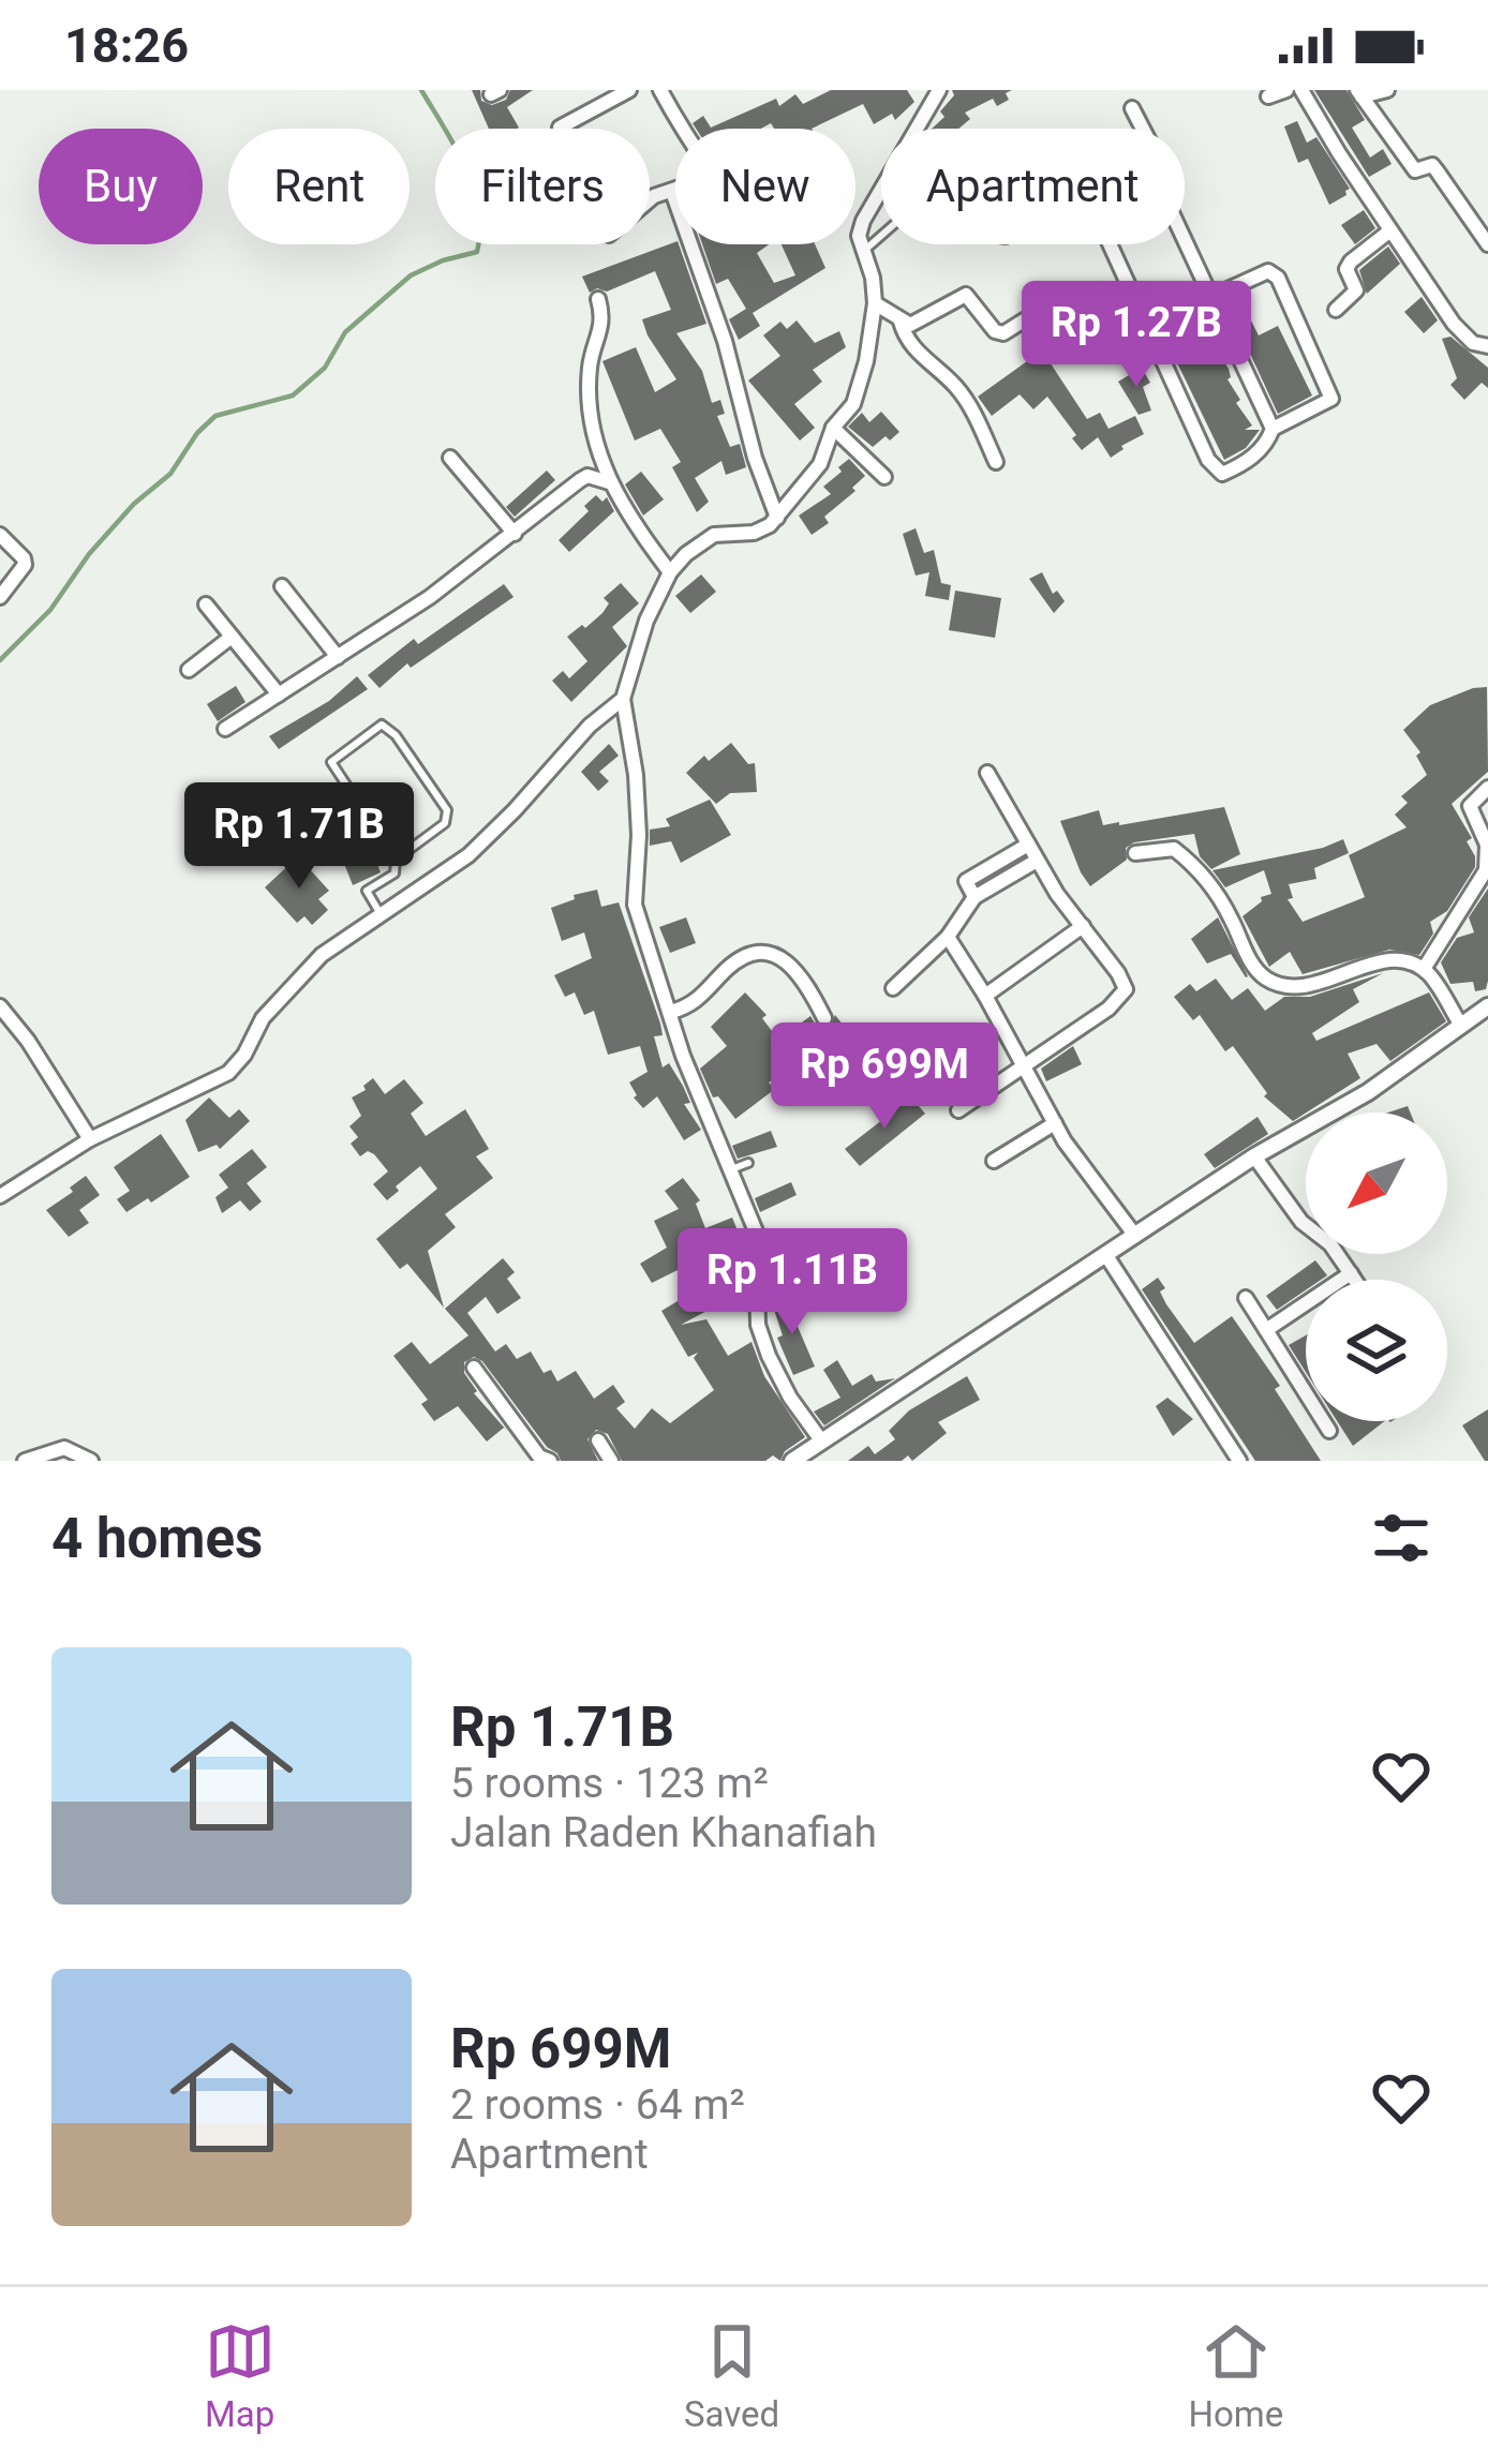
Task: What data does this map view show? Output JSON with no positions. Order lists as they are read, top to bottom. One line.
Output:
{"north":"bottom left","page":{"status":"18:26","chip":["Buy","Rent","Filters","New","Apartment"],"price":["Rp 1.27B","Rp 1.71B","Rp 699M","Rp 1.11B"],"heading":"4 homes","list":[{"name":"Rp 1.71B","note":"5 rooms · 123 m² · Jalan Raden Khanafiah"},{"name":"Rp 699M","note":"2 rooms · 64 m² · Apartment"}],"tabs":["Map","Saved","Home"]}}
